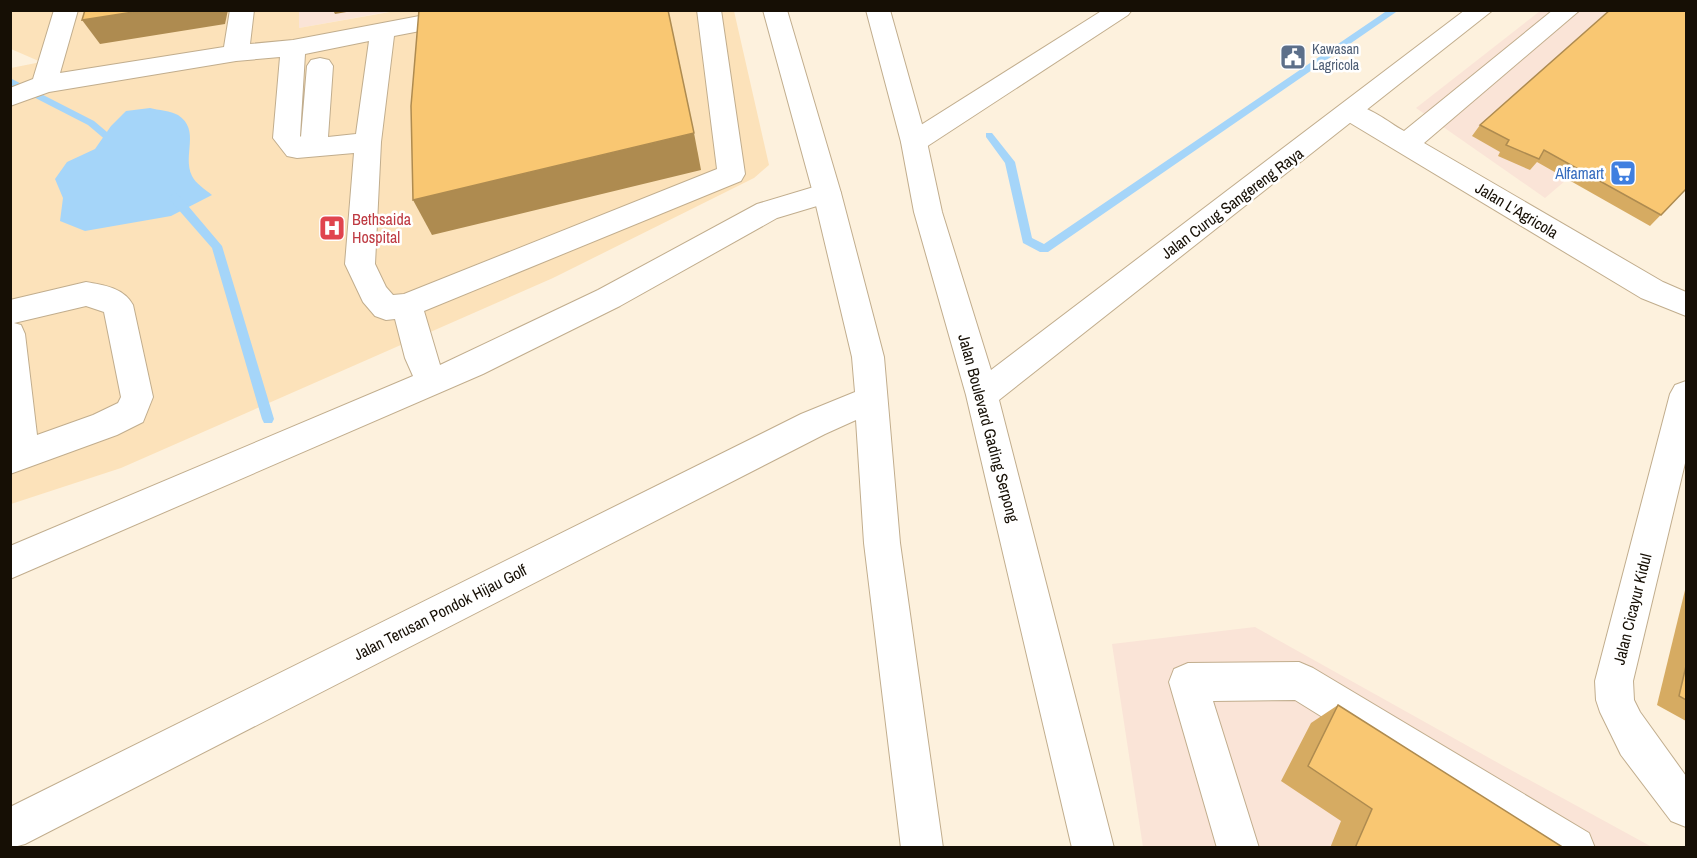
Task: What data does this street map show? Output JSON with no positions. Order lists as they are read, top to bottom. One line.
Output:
{"streets":{"main road":["Jalan Curug Sangereng Raya","Jalan L'Agricola","Jalan Boulevard Gading Serpong","Jalan Cicayur Kidul","Jalan Terusan Pondok Hijau Golf"]},"crossings":[["Jalan Curug Sangereng Raya","Jalan L'Agricola"],["Jalan Curug Sangereng Raya","Jalan Boulevard Gading Serpong"]],"places":{"public building":["Kawasan Lagricola"],"supermarket":["Alfamart"],"hospital":["Bethsaida Hospital"]}}
